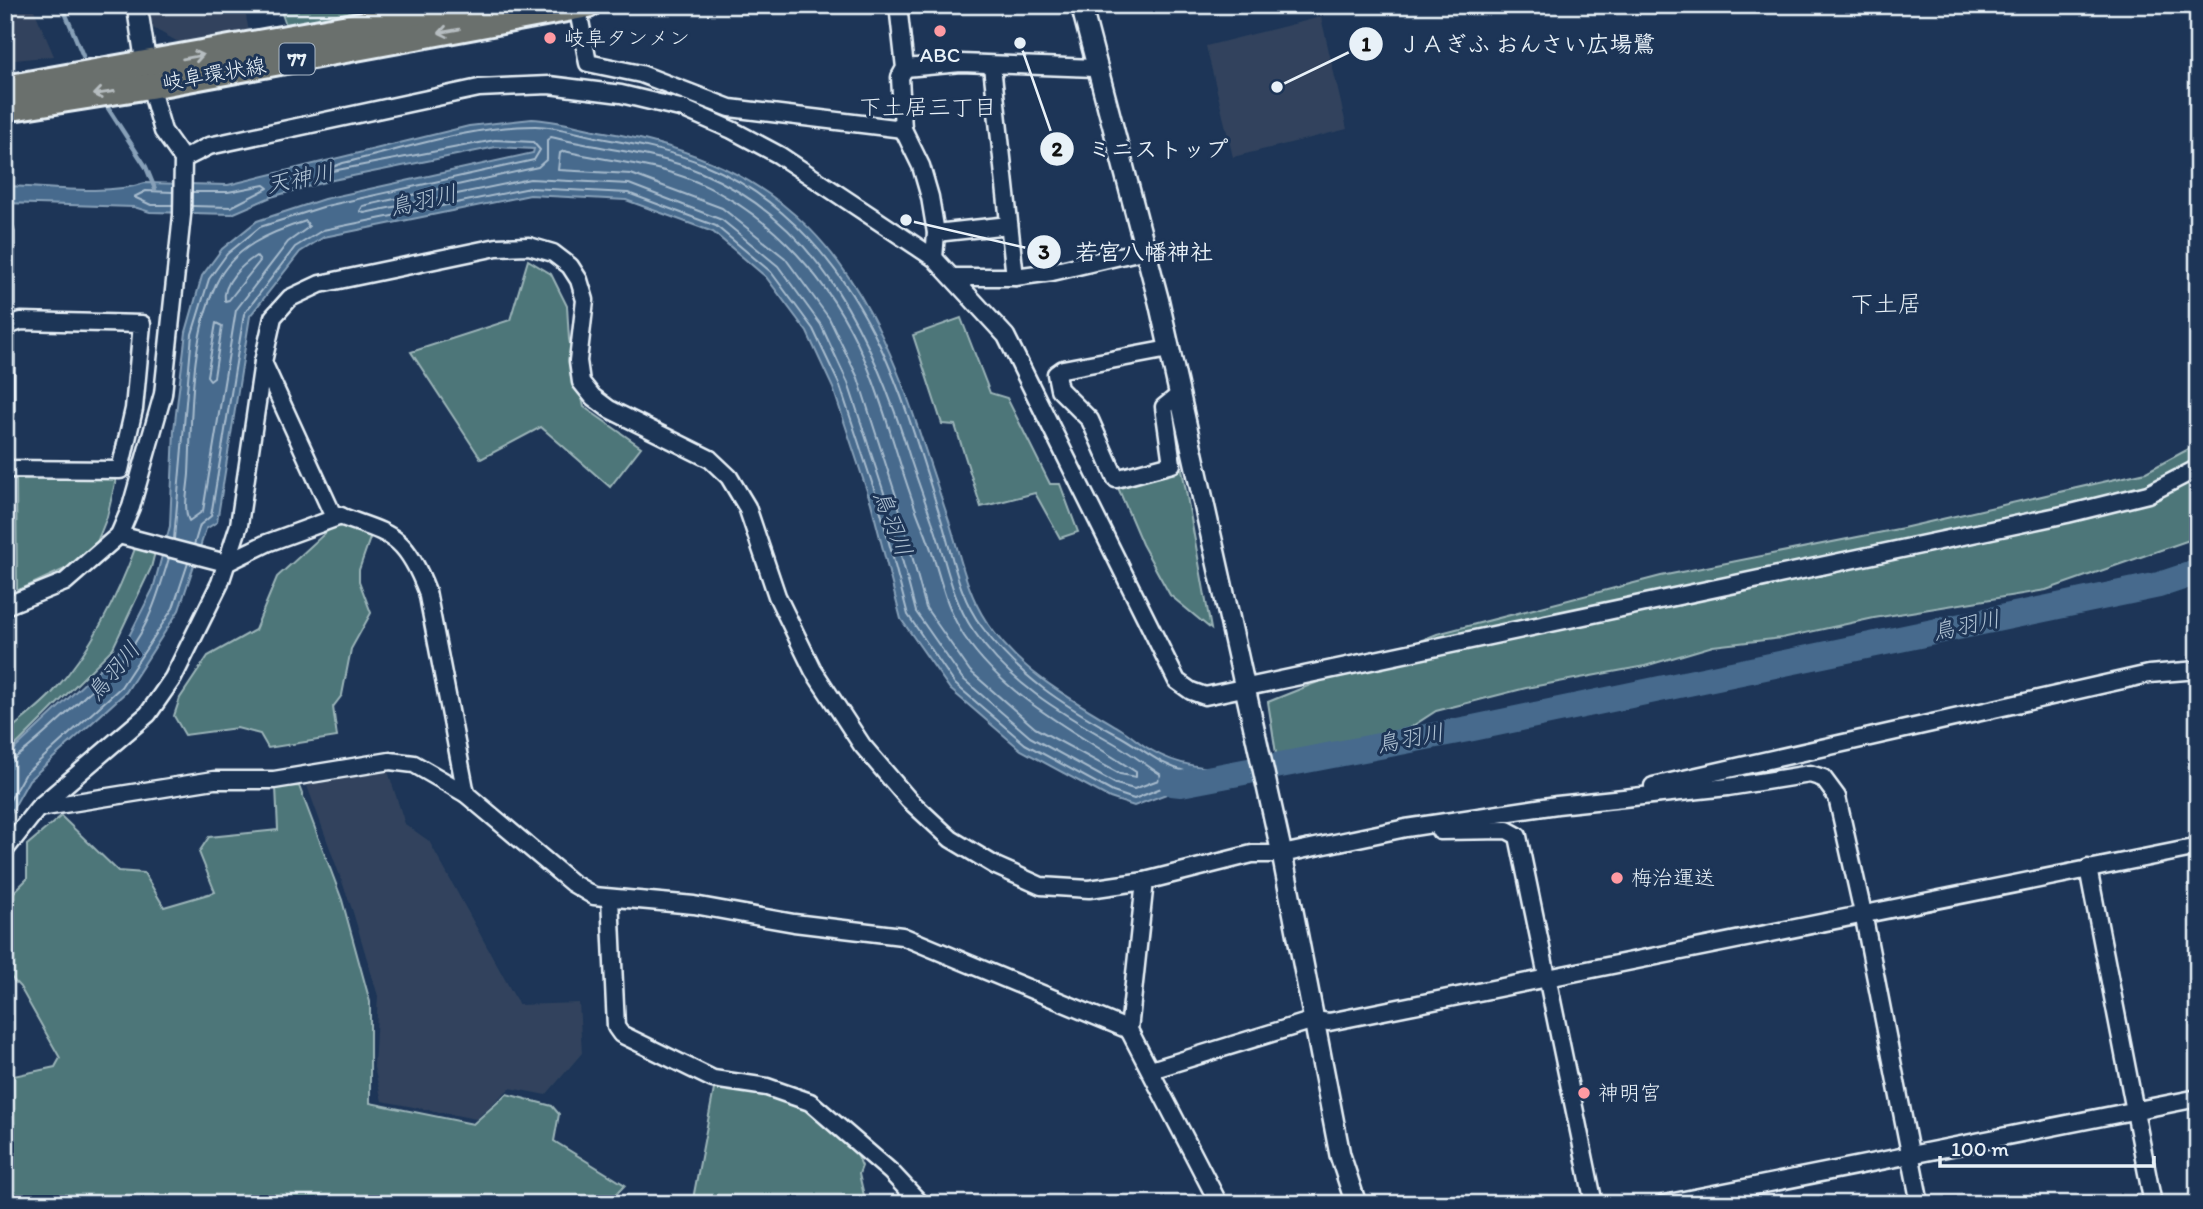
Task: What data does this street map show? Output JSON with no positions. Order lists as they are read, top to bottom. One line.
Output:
{"streets":{"main road":["77","岐阜環状線"]},"districts":["下土居三丁目","下土居"],"water":["天神川","鳥羽川"],"places":["ABC","岐阜タンメン","ミニストップ","ＪＡぎふ おんさい広場鷺","若宮八幡神社","梅治運送","神明宮"],"scale_bar":"100 m"}
